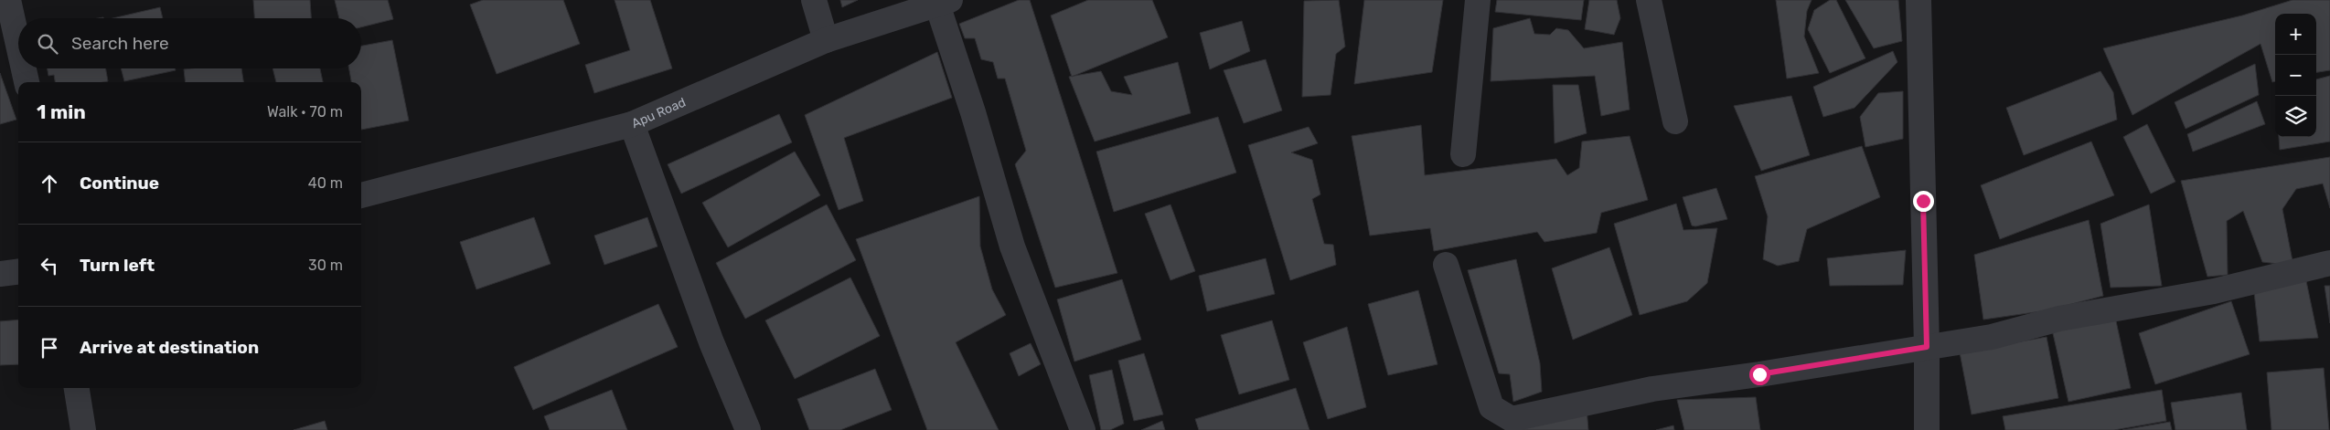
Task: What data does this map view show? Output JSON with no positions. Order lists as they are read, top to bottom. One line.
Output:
{"streets":{"street":["Apu Road"]},"page":{"map_buttons":["+","−"],"search":"Search here","heading":["1 min","Walk · 70 m"],"list":[["Continue","40 m"],["Turn left","30 m"],"Arrive at destination"]}}
